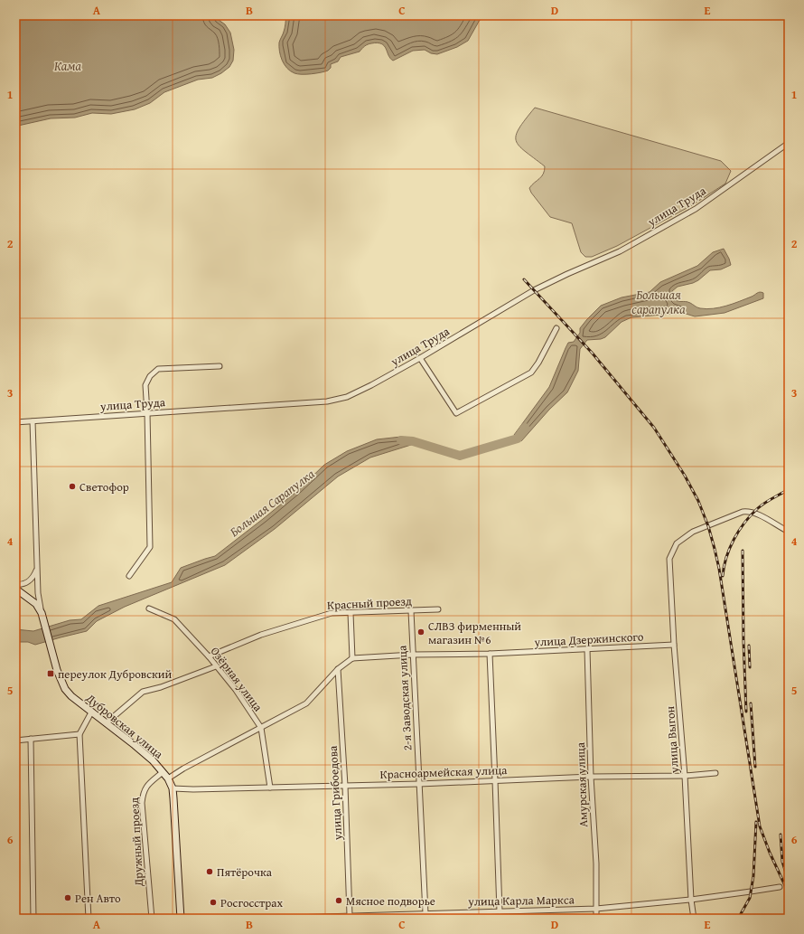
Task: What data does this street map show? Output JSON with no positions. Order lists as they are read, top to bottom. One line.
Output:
{"streets":{"main road":["Дубровская улица"],"street":["улица Труда","Красный проезд","улица Дзержинского","Озёрная улица","2-я Заводская улица","улица Выгон","Красноармейская улица","Амурская улица","улица Грибоедова","Дружный проезд","улица Карла Маркса"]},"crossings":[["Красный проезд","Озёрная улица"],["Красный проезд","2-я Заводская улица"],["улица Дзержинского","2-я Заводская улица"],["улица Дзержинского","улица Выгон"],["улица Дзержинского","Амурская улица"],["Озёрная улица","Красноармейская улица"],["2-я Заводская улица","Красноармейская улица"],["2-я Заводская улица","улица Карла Маркса"],["Дубровская улица","Красноармейская улица"],["Дубровская улица","Дружный проезд"],["улица Выгон","Красноармейская улица"],["улица Выгон","улица Карла Маркса"],["Красноармейская улица","Амурская улица"],["Красноармейская улица","улица Грибоедова"],["Амурская улица","улица Карла Маркса"],["улица Грибоедова","улица Карла Маркса"]],"water":["Кама","Большая сарапулка","Большая Сарапулка"],"places":{"other":["Светофор","СЛВЗ фирменный магазин №6","Пятёрочка","Рен Авто","Мясное подворье","Росгосстрах"],"transit":["переулок Дубровский"]},"grid":{"columns":["A","B","C","D","E"],"rows":["1","2","3","4","5","6"]}}
